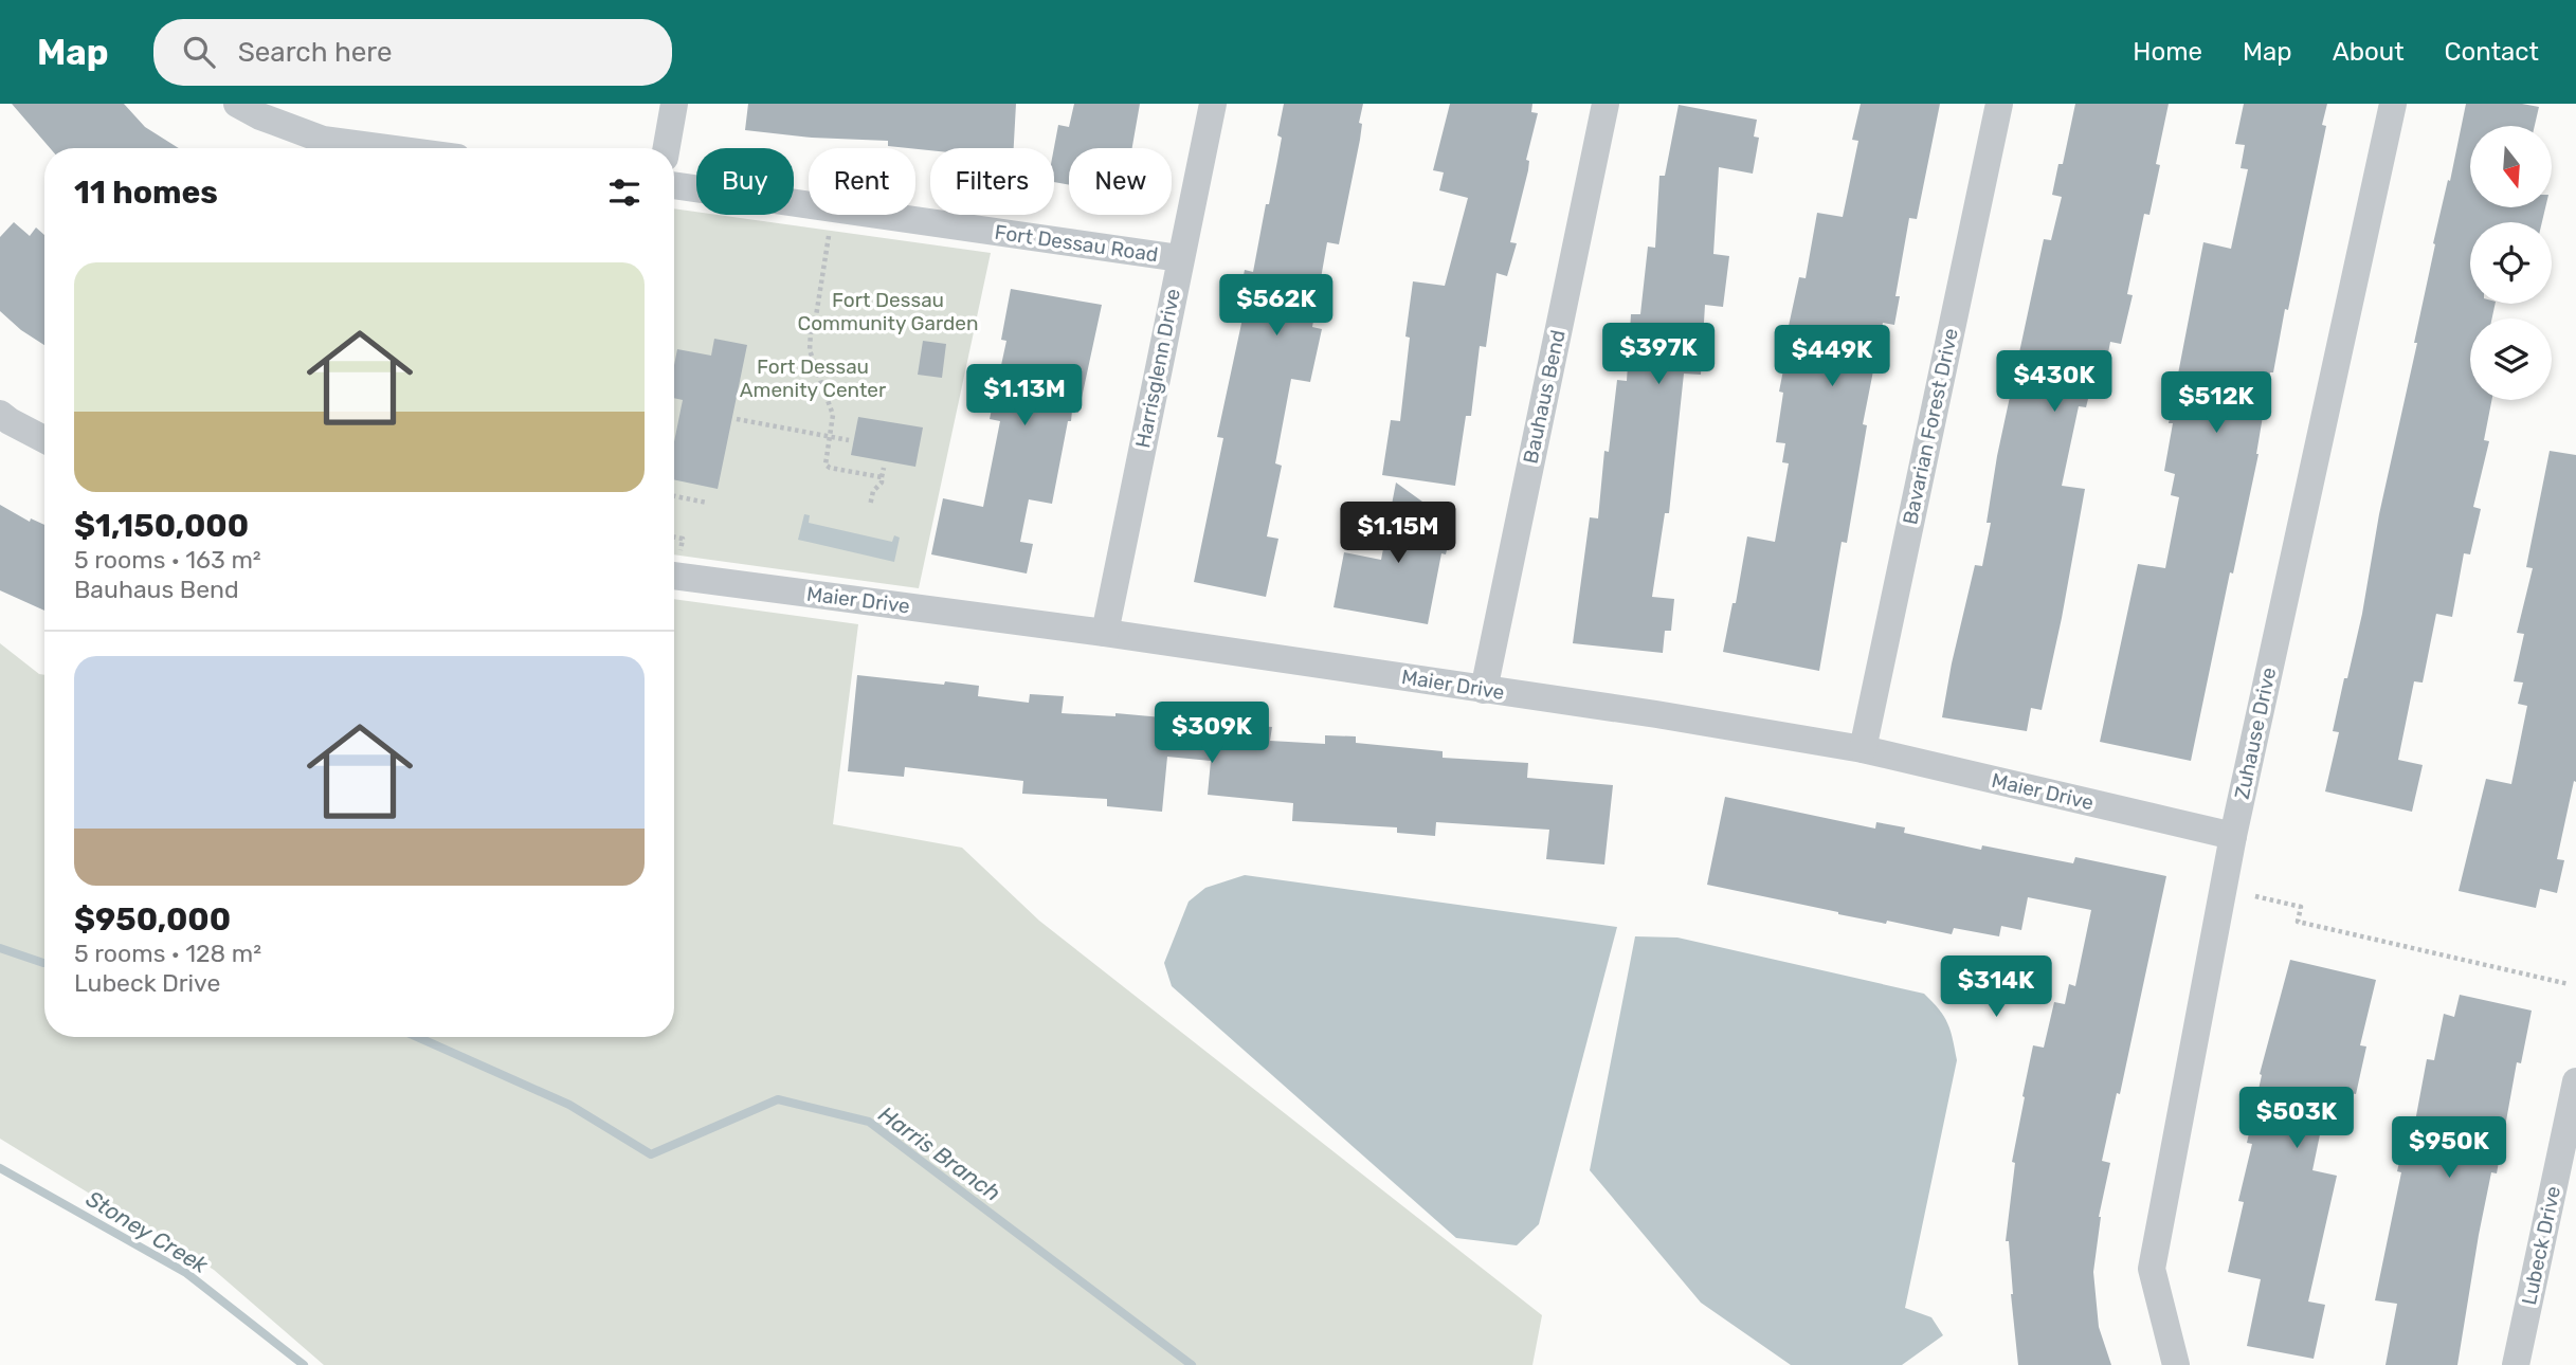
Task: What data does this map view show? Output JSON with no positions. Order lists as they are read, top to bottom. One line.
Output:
{"streets":{"street":["Fort Dessau Road","Harrisglenn Drive","Bauhaus Bend","Bavarian Forest Drive","Maier Drive","Zuhause Drive","Lubeck Drive"]},"crossings":[["Fort Dessau Road","Harrisglenn Drive"],["Harrisglenn Drive","Maier Drive"],["Bauhaus Bend","Maier Drive"],["Bavarian Forest Drive","Maier Drive"],["Maier Drive","Zuhause Drive"]],"water":["Harris Branch","Stoney Creek"],"parks":["Fort Dessau Community Garden","Fort Dessau Amenity Center"],"north":"bottom","page":{"header":"Map","search":"Search here","nav":["Home","Map","About","Contact"],"chip":["Buy","Rent","Filters","New"],"heading":"11 homes","list":[{"name":"$1,150,000","note":"5 rooms · 163 m² · Bauhaus Bend"},{"name":"$950,000","note":"5 rooms · 128 m² · Lubeck Drive"}],"price":["$562K","$397K","$449K","$430K","$1.13M","$512K","$1.15M","$309K","$314K","$503K","$950K"]}}
